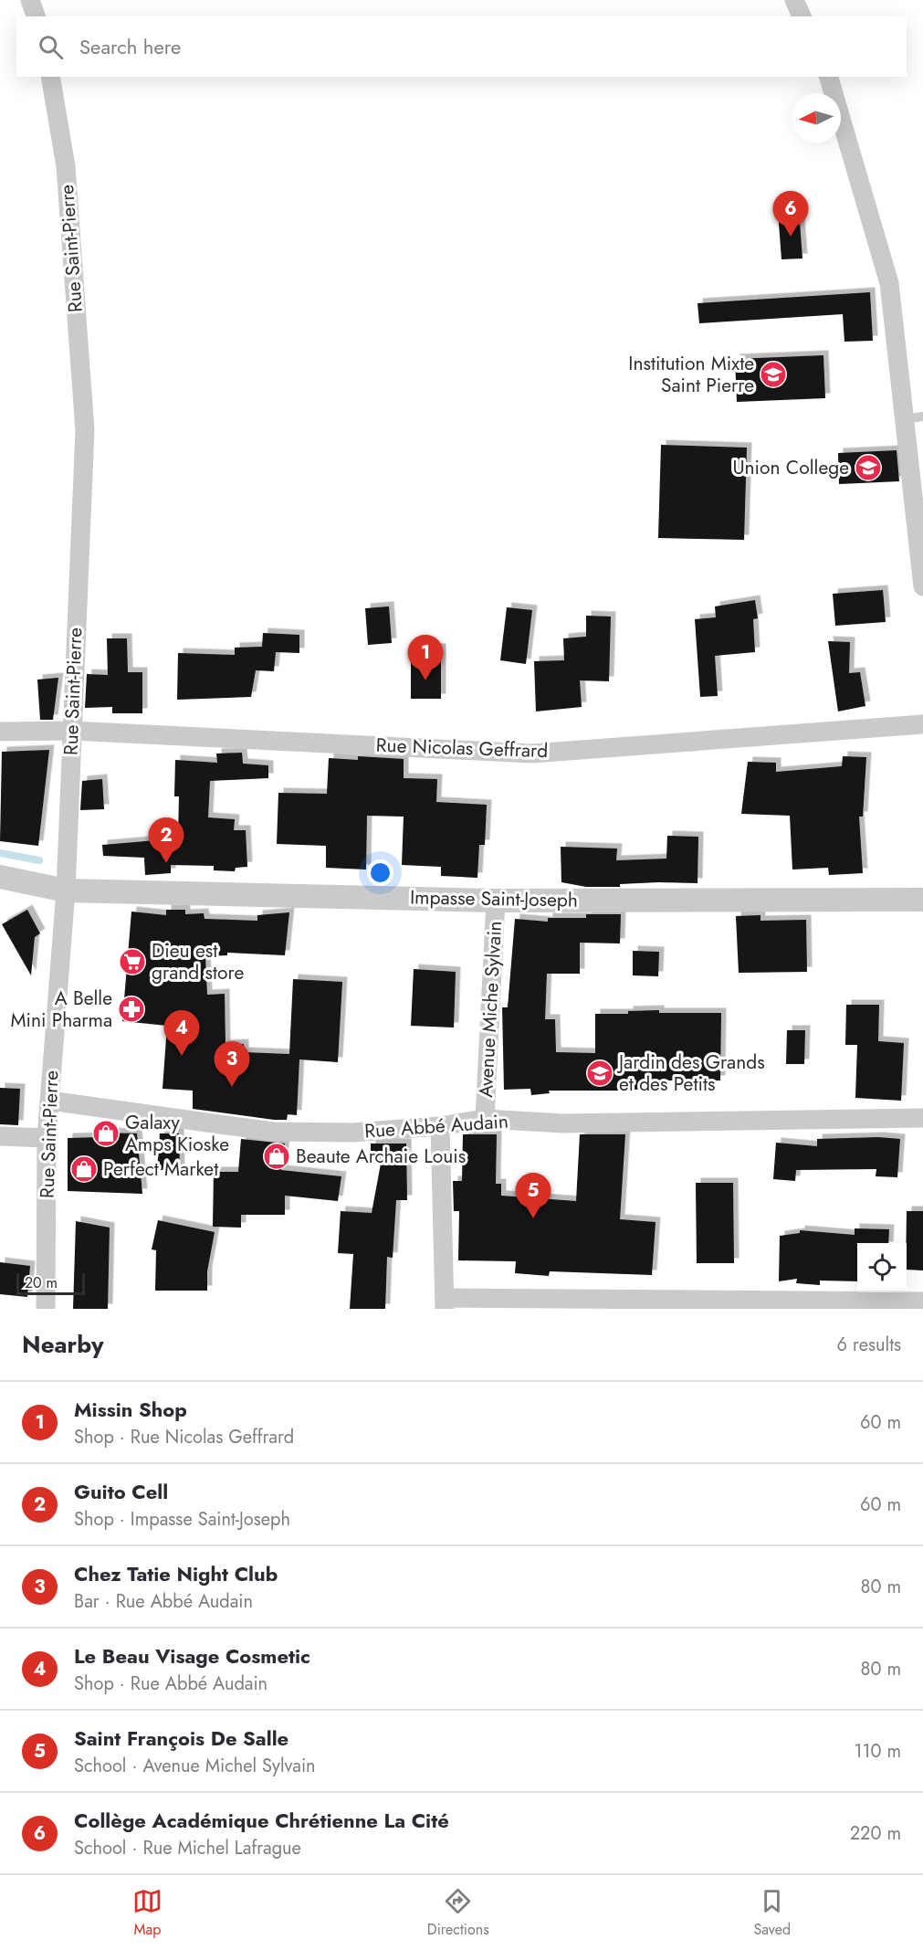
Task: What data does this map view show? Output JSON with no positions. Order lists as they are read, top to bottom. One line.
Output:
{"streets":{"street":["Rue Saint-Pierre","Rue Nicolas Geffrard","Impasse Saint-Joseph","Avenue Miche Sylvain","Rue Abbé Audain"]},"crossings":[["Rue Saint-Pierre","Rue Nicolas Geffrard"],["Rue Saint-Pierre","Impasse Saint-Joseph"],["Rue Saint-Pierre","Rue Abbé Audain"],["Impasse Saint-Joseph","Avenue Miche Sylvain"],["Avenue Miche Sylvain","Rue Abbé Audain"]],"places":{"school or university":["Institution Mixte Saint Pierre","Union College","Jardin des Grands et des Petits"],"supermarket":["Dieu est grand store"],"pharmacy":["A Belle Mini Pharma"],"shop":["Galaxy Amps Kioske","Beaute Archaie Louis","Perfect Market"]},"scale_bar":"20 m","north":"left","page":{"search":"Search here","pins":["6","1","2","4","3","5"],"scale":"20 m","heading":["Nearby","6 results"],"list":[{"mark":"1","name":"Missin Shop","note":"Shop · Rue Nicolas Geffrard","value":"60 m"},{"mark":"2","name":"Guito Cell","note":"Shop · Impasse Saint-Joseph","value":"60 m"},{"mark":"3","name":"Chez Tatie Night Club","note":"Bar · Rue Abbé Audain","value":"80 m"},{"mark":"4","name":"Le Beau Visage Cosmetic","note":"Shop · Rue Abbé Audain","value":"80 m"},{"mark":"5","name":"Saint François De Salle","note":"School · Avenue Michel Sylvain","value":"110 m"},{"mark":"6","name":"Collège Académique Chrétienne La Cité","note":"School · Rue Michel Lafrague","value":"220 m"}],"nav":["Map","Directions","Saved"]}}
